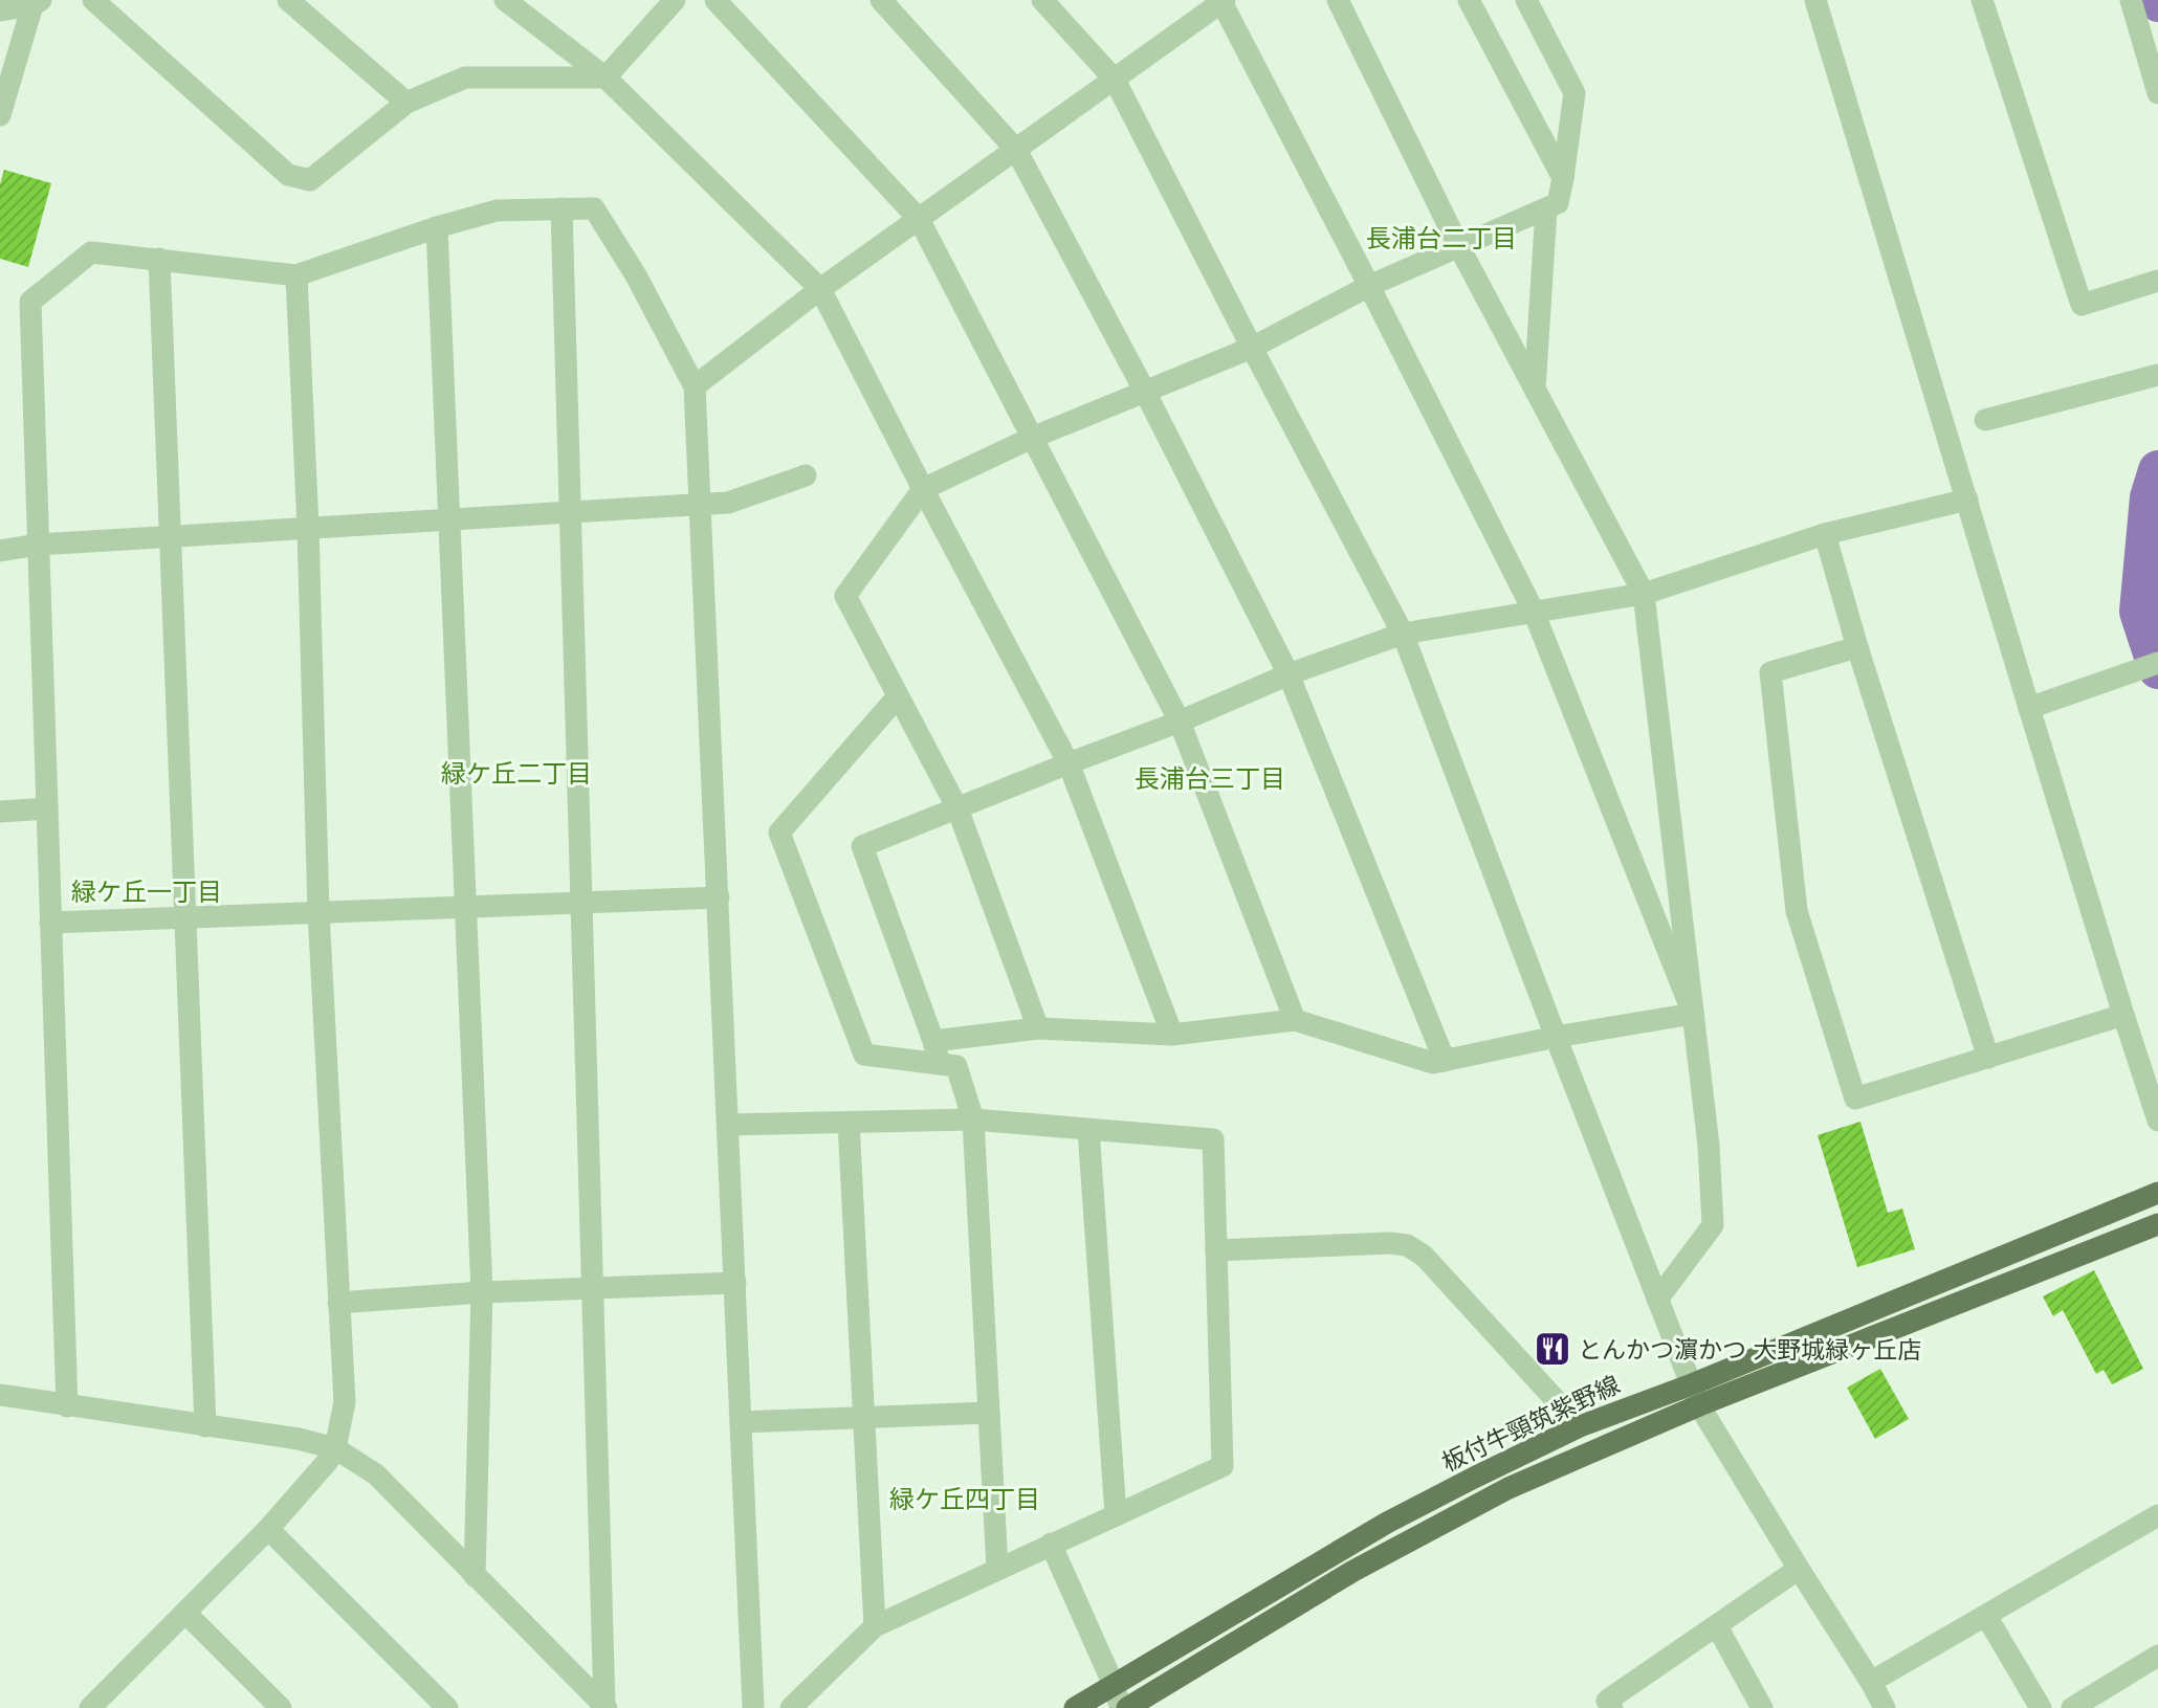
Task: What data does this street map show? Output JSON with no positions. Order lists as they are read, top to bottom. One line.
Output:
{"streets":{"main road":["板付牛頸筑紫野線"]},"districts":["長浦台二丁目","緑ケ丘二丁目","長浦台三丁目","緑ケ丘一丁目","緑ケ丘四丁目"],"places":{"restaurant":["とんかつ濵かつ 大野城緑ヶ丘店"]}}
